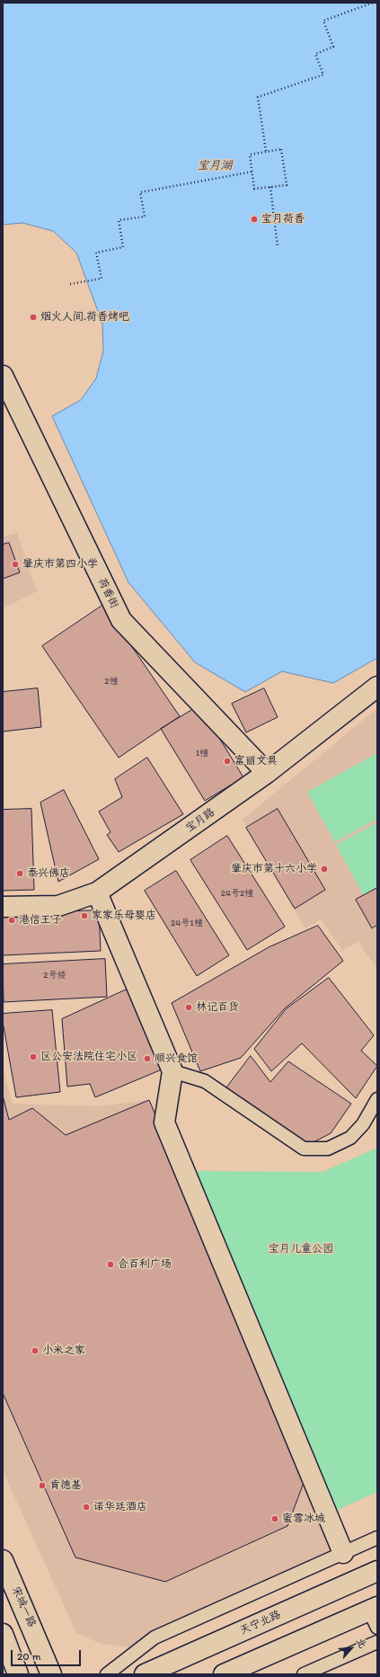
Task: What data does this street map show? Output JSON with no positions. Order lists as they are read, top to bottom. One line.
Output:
{"streets":{"street":["荷香街","宝月路","宋城一路","天宁北路"]},"crossings":[["荷香街","宝月路"]],"water":["宝月湖"],"parks":["宝月儿童公园"],"places":["宝月荷香","烟火人间.荷香烤吧","肇庆市第四小学","富丽文具","肇庆市第十六小学","泰兴佛店","家家乐母婴店","港信王子","林记百货","区公安法院住宅小区","顺兴食馆","合百利广场","小米之家","肯德基","诺华廷酒店","蜜雪冰城"],"house_numbers":["2幢","1幢","24号2幢","24号1幢","2号楼"],"scale_bar":"20 m","north":"top right"}
